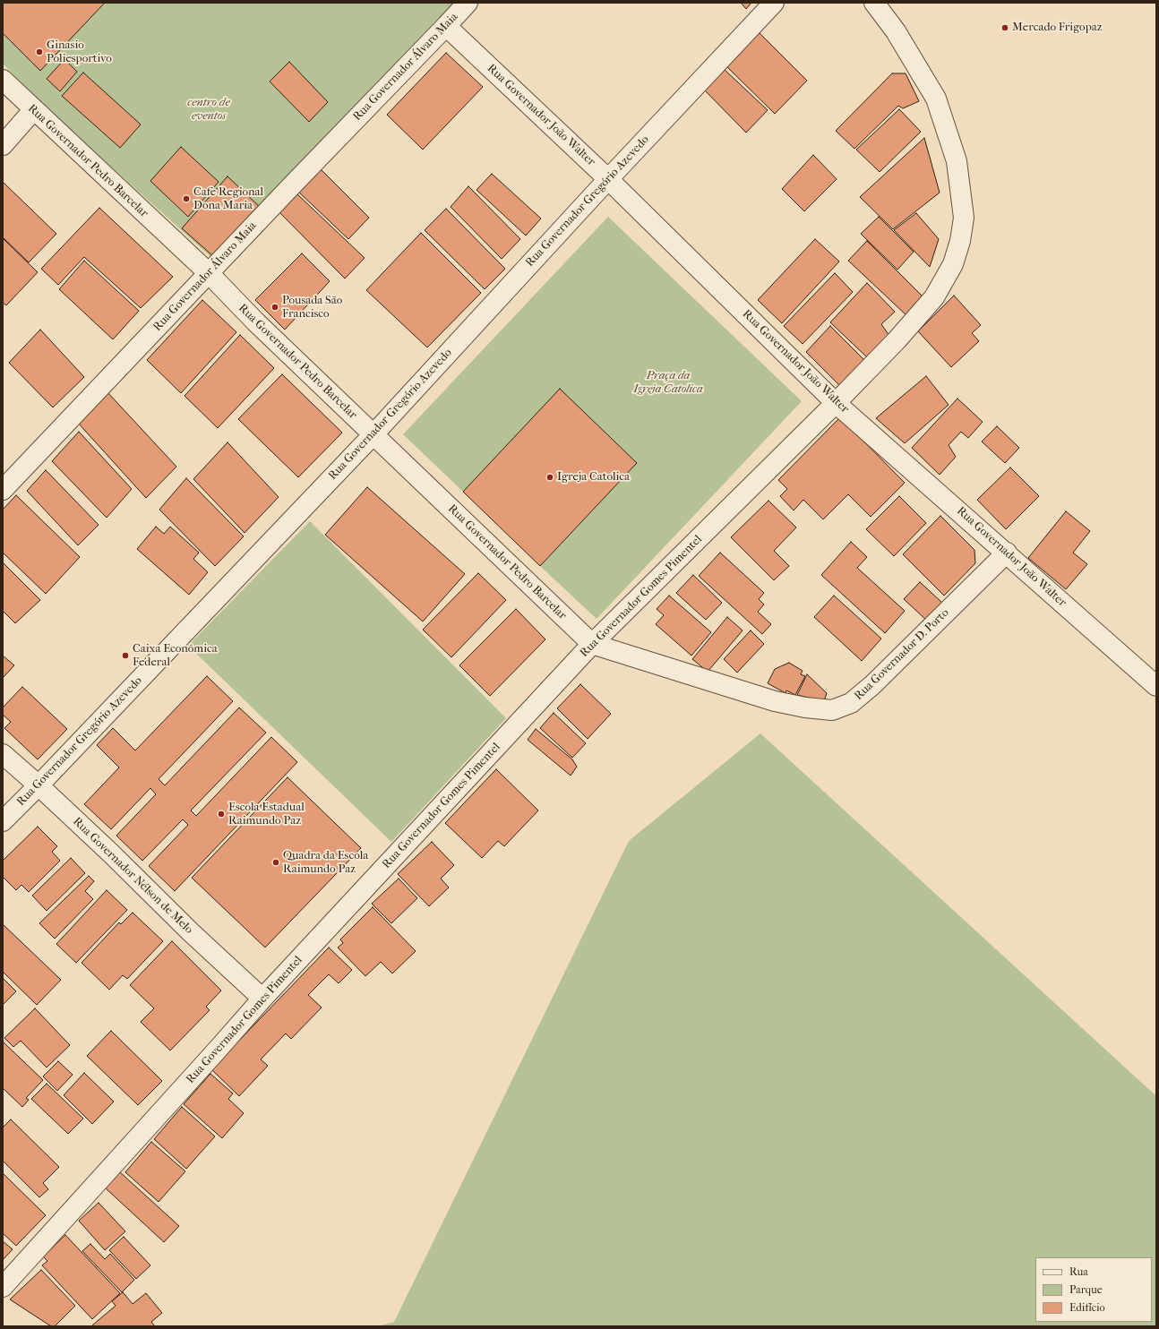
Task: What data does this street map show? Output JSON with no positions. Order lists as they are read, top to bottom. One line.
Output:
{"streets":{"street":["Rua Governador Álvaro Maia","Rua Governador João Walter","Rua Governador Pedro Barcelar","Rua Governador Gregório Azevedo","Rua Governador Gomes Pimentel","Rua Governador D. Porto","Rua Governador Nélson de Melo"]},"crossings":[["Rua Governador Álvaro Maia","Rua Governador João Walter"],["Rua Governador Álvaro Maia","Rua Governador Pedro Barcelar"],["Rua Governador João Walter","Rua Governador Gregório Azevedo"],["Rua Governador João Walter","Rua Governador Gomes Pimentel"],["Rua Governador João Walter","Rua Governador D. Porto"],["Rua Governador Pedro Barcelar","Rua Governador Gregório Azevedo"],["Rua Governador Pedro Barcelar","Rua Governador Gomes Pimentel"],["Rua Governador Pedro Barcelar","Rua Governador D. Porto"],["Rua Governador Gregório Azevedo","Rua Governador Nélson de Melo"],["Rua Governador Gomes Pimentel","Rua Governador D. Porto"],["Rua Governador Gomes Pimentel","Rua Governador Nélson de Melo"]],"parks":["centro de eventos","Praça da Igreja Catolica"],"places":["Mercado Frigopaz","Ginasio Poliesportivo","Cafe Regional Dona Maria","Pousada São Francisco","Igreja Catolica","Caixa Econômica Federal","Escola Estadual Raimundo Paz","Quadra da Escola Raimundo Paz"],"legend":["Rua","Parque","Edifício"]}
